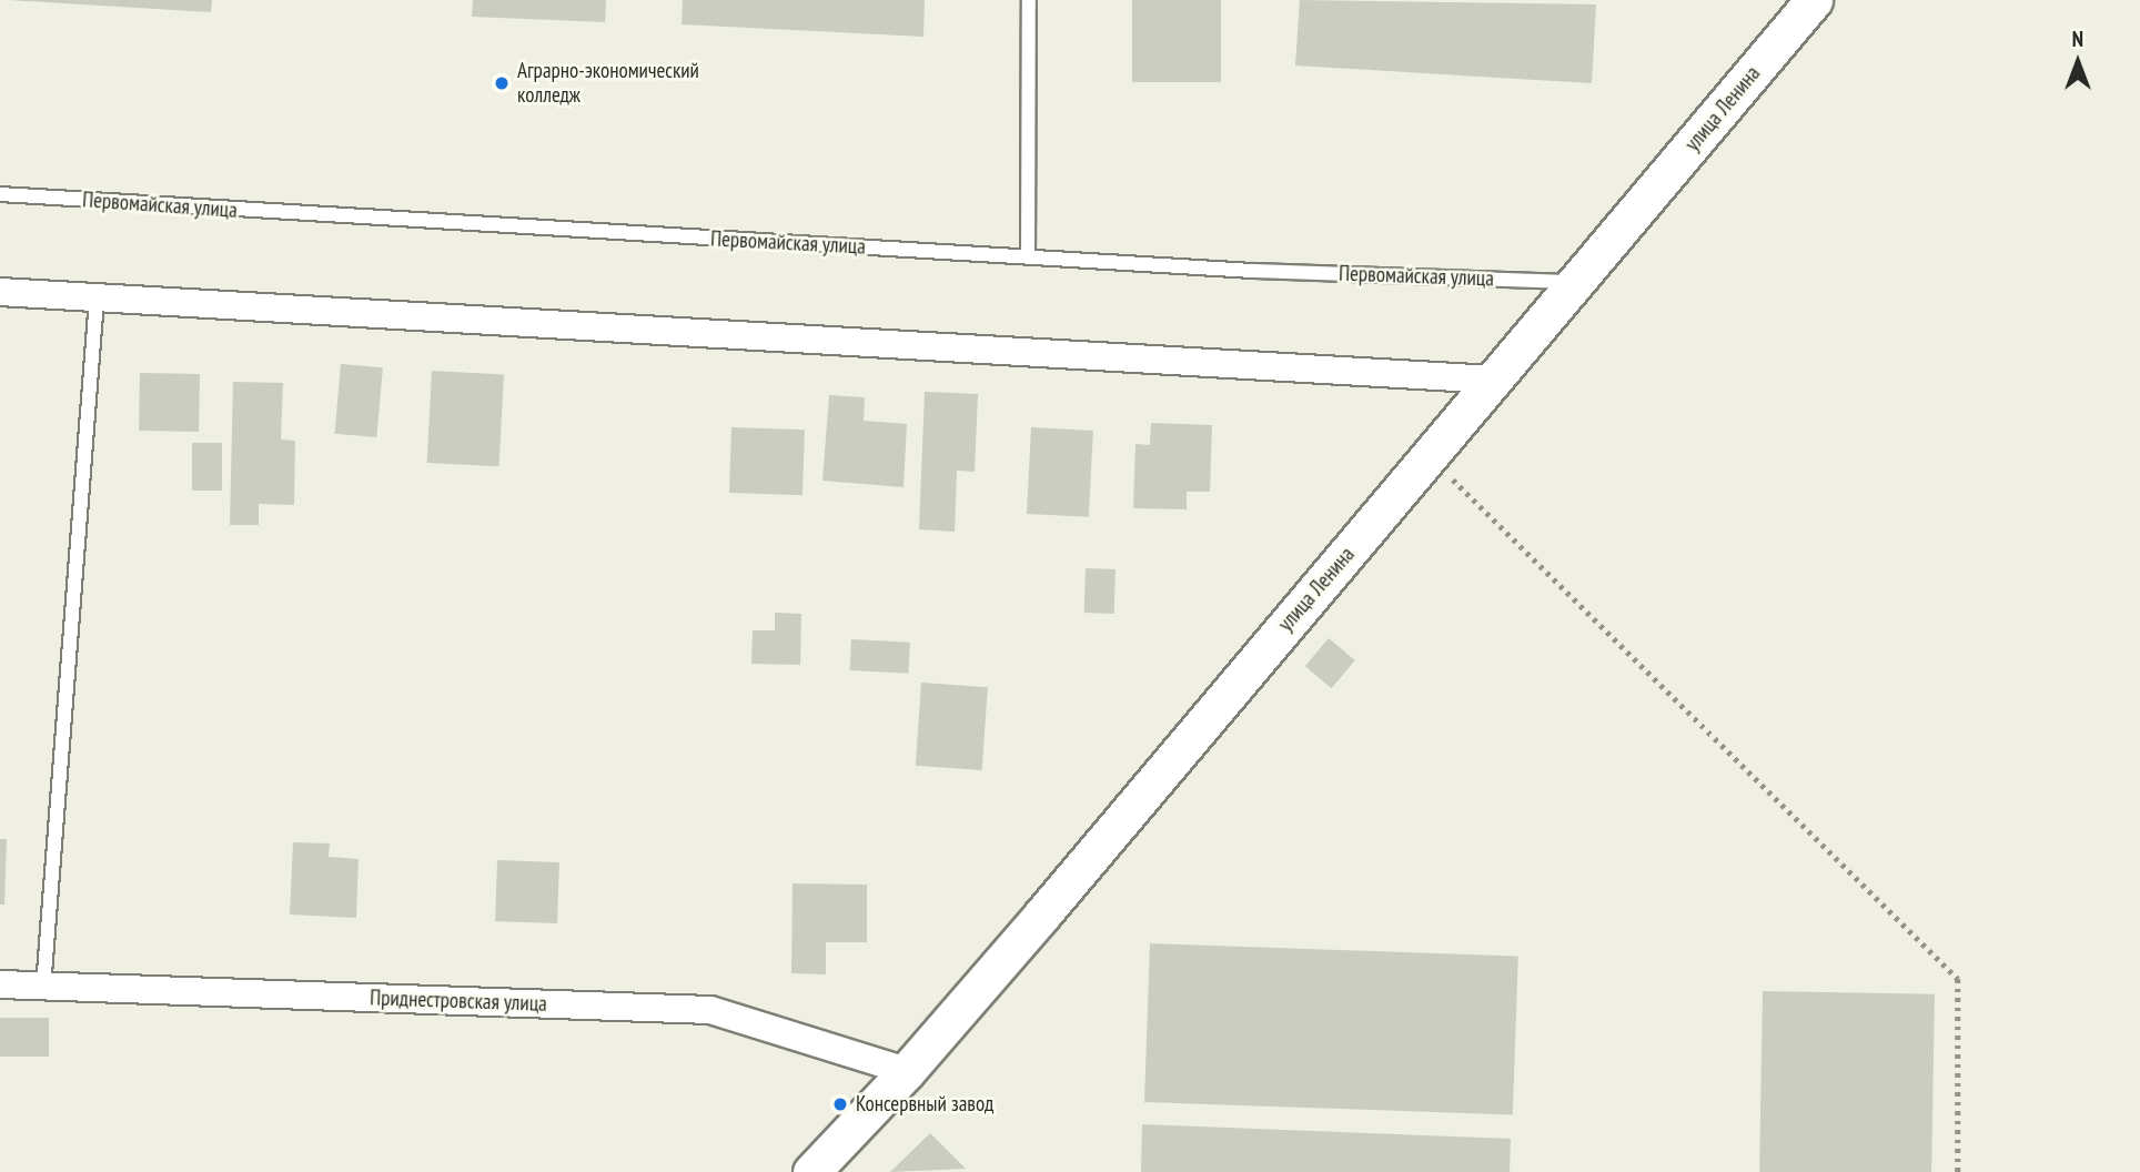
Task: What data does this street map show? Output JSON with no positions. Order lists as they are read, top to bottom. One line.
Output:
{"streets":{"main road":["улица Ленина"],"street":["Приднестровская улица"],"lane":["Первомайская улица"]},"crossings":[["улица Ленина","Первомайская улица"],["улица Ленина","Приднестровская улица"]],"places":["Аграрно-экономический колледж","Консервный завод"],"north":"top"}
